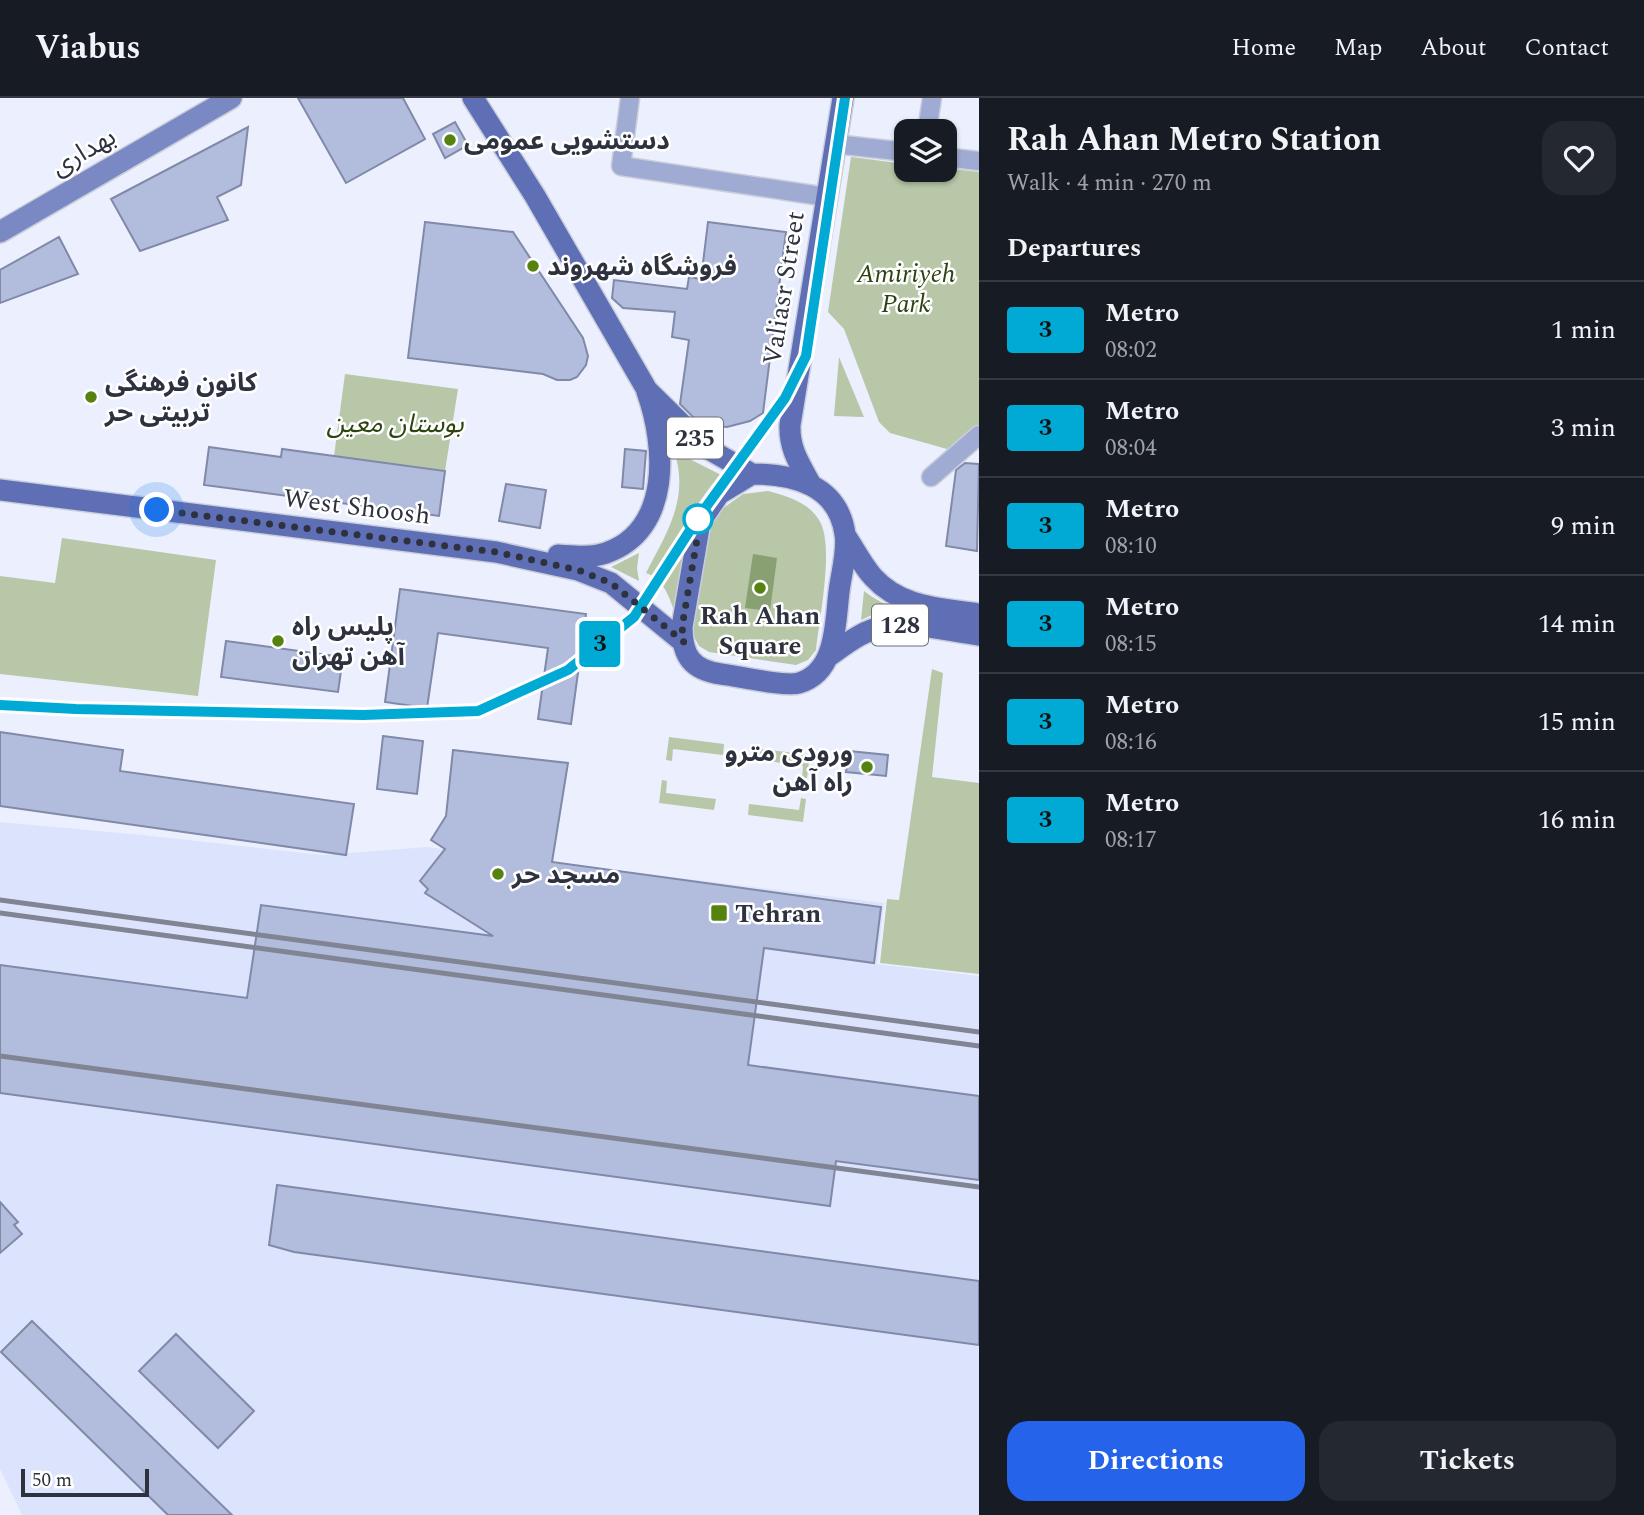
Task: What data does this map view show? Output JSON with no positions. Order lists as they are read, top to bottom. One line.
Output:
{"streets":{"main road":["Valiasr Street","235","West Shoosh","128"],"street":["بهداری"]},"crossings":[["Valiasr Street","235"],["Valiasr Street","West Shoosh"],["Valiasr Street","128"],["235","West Shoosh"],["235","128"],["West Shoosh","128"]],"parks":["Amiriyeh Park","بوستان معین"],"places":{"other":["دستشویی عمومی","فروشگاه شهروند","کانون فرهنگی تربیتی حر","Rah Ahan Square","پلیس راه آهن تهران","ورودی مترو راه آهن","مسجد حر"],"transit":["Tehran"]},"lines":["metro line 3"],"scale_bar":"50 m","page":{"header":"Viabus","nav":["Home","Map","About","Contact"],"on_map":"3","heading":[["Rah Ahan Metro Station","Walk · 4 min · 270 m"],"Departures"],"list":[{"mark":"3","name":"Metro","note":"08:02","value":"1 min"},{"mark":"3","name":"Metro","note":"08:04","value":"3 min"},{"mark":"3","name":"Metro","note":"08:10","value":"9 min"},{"mark":"3","name":"Metro","note":"08:15","value":"14 min"},{"mark":"3","name":"Metro","note":"08:16","value":"15 min"},{"mark":"3","name":"Metro","note":"08:17","value":"16 min"}],"buttons":["Directions","Tickets"],"scale":"50 m"}}
